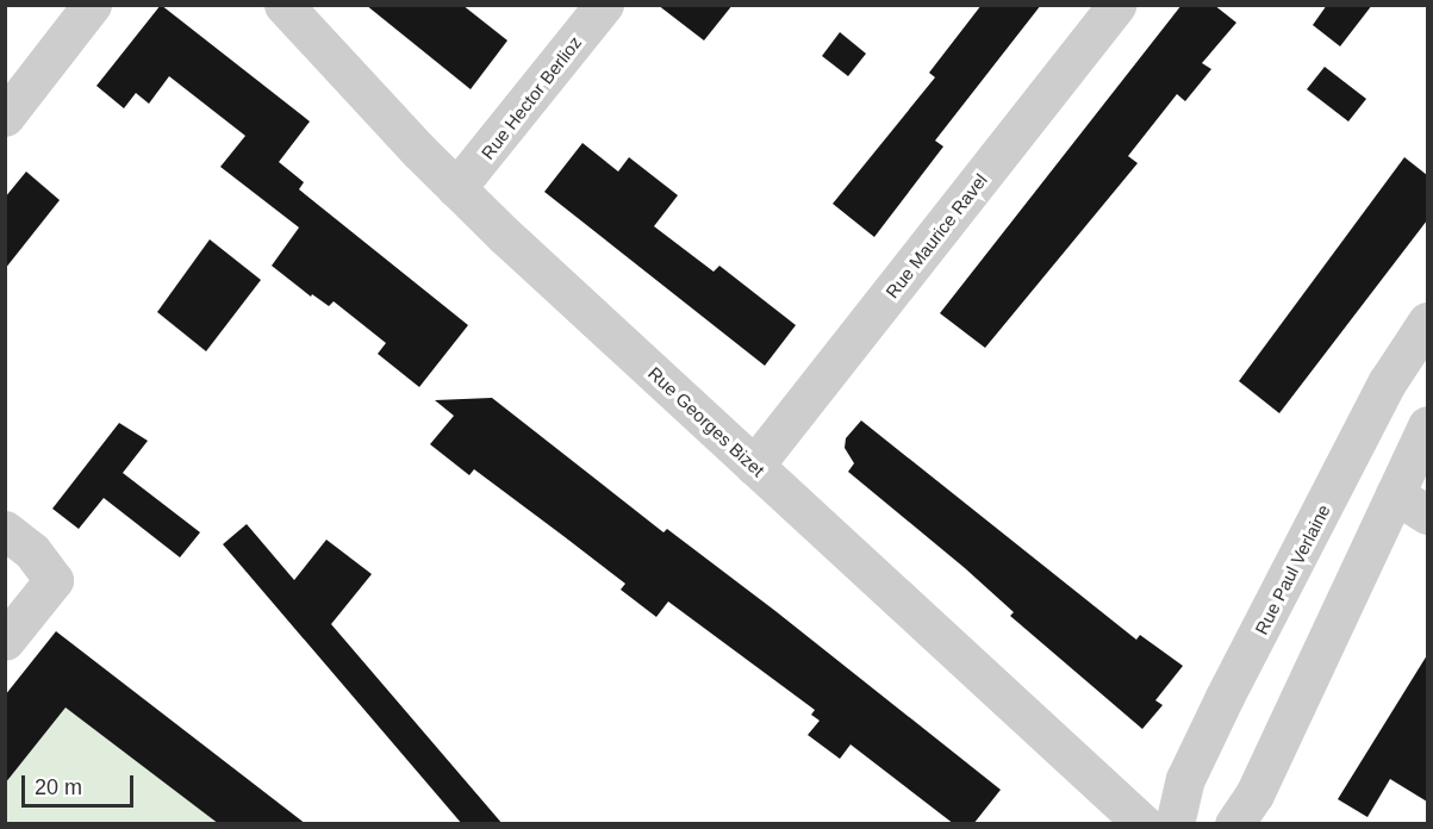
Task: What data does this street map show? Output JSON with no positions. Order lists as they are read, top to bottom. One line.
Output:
{"streets":{"street":["Rue Hector Berlioz","Rue Maurice Ravel","Rue Georges Bizet","Rue Paul Verlaine"]},"crossings":[["Rue Hector Berlioz","Rue Georges Bizet"],["Rue Maurice Ravel","Rue Georges Bizet"]],"scale_bar":"20 m"}
